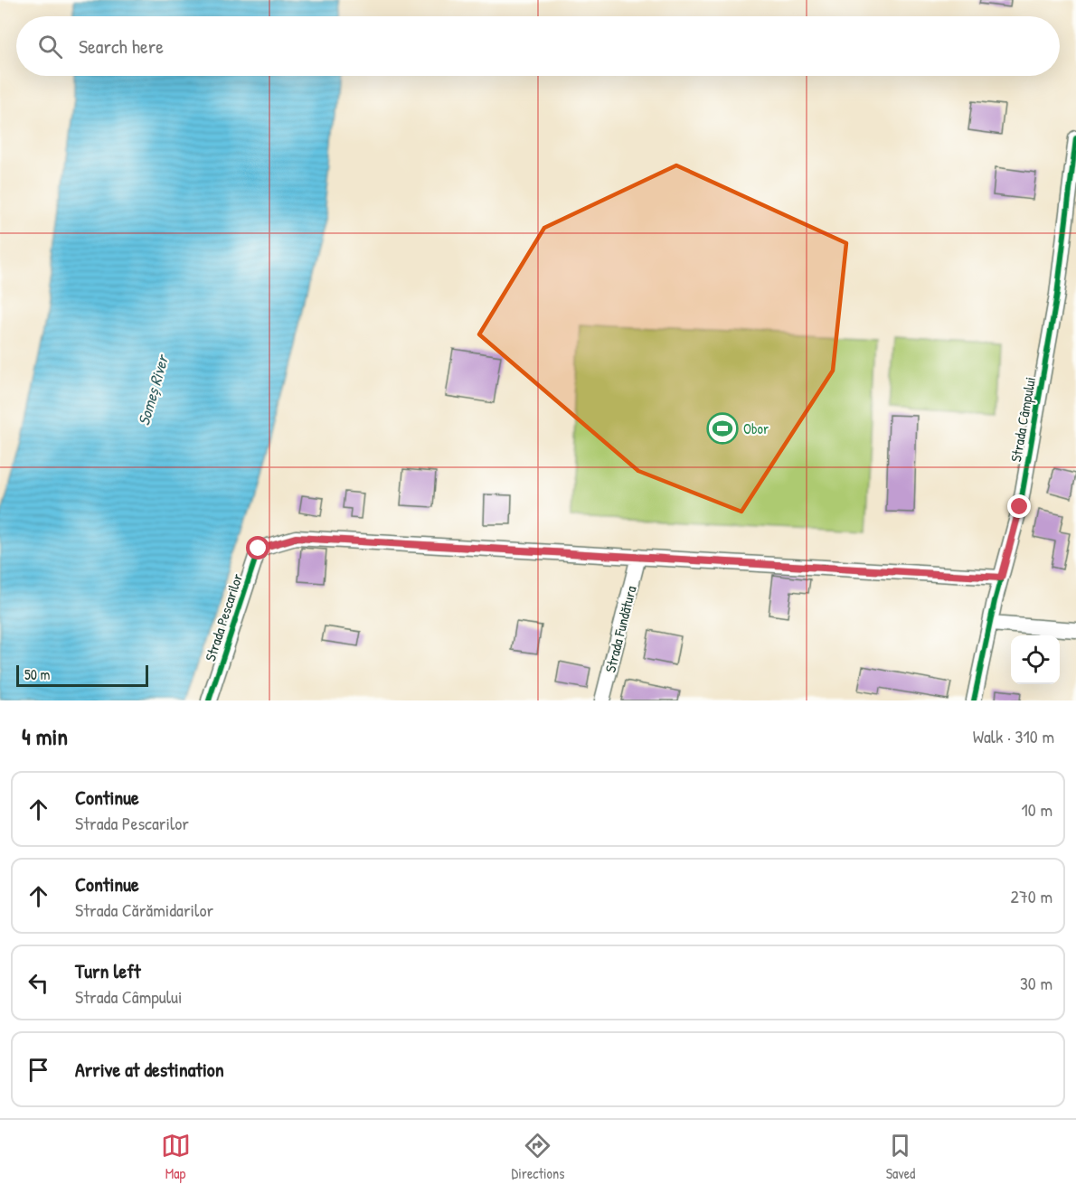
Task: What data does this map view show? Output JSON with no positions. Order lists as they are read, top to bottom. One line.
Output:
{"streets":{"street":["Strada Câmpului","Strada Pescarilor","Strada Fundătura"]},"crossings":[["Strada Pescarilor","Strada Fundătura"]],"water":["Someș River"],"places":{"sports":["Obor"]},"scale_bar":"50 m","page":{"search":"Search here","scale":"50 m","heading":["4 min","Walk · 310 m"],"list":[["Continue","Strada Pescarilor","10 m"],["Continue","Strada Cărămidarilor","270 m"],["Turn left","Strada Câmpului","30 m"],"Arrive at destination"],"nav":["Map","Directions","Saved"]}}
